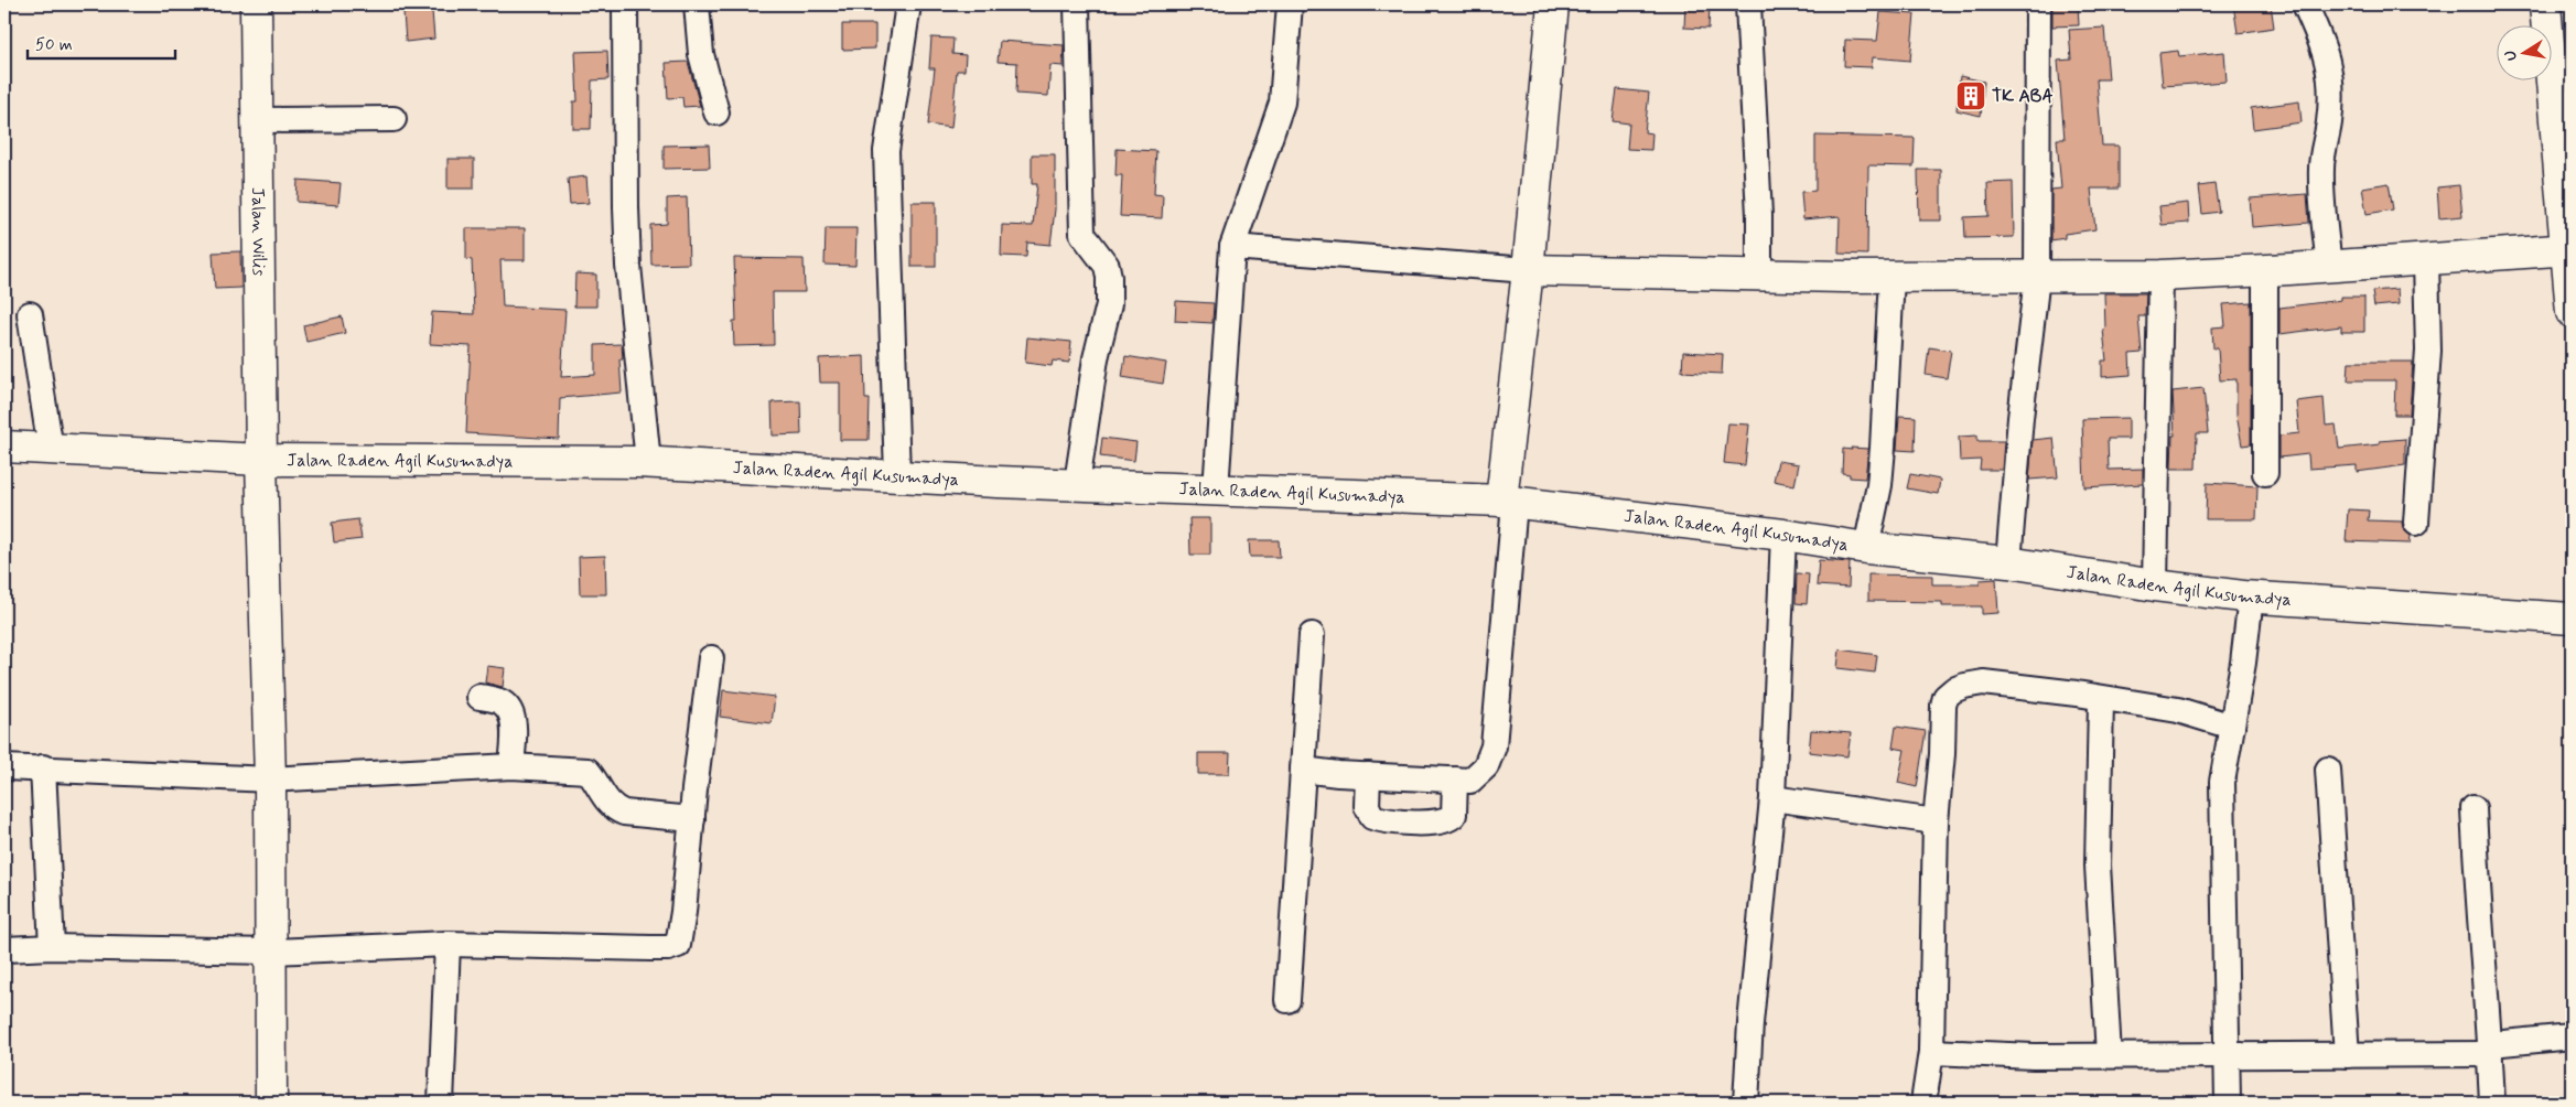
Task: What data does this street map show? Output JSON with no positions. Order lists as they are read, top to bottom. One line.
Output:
{"streets":{"main road":["Jalan Wilis","Jalan Raden Agil Kusumadya"]},"crossings":[["Jalan Wilis","Jalan Raden Agil Kusumadya"]],"places":{"building":["TK ABA"]},"scale_bar":"50 m","north":"left"}
